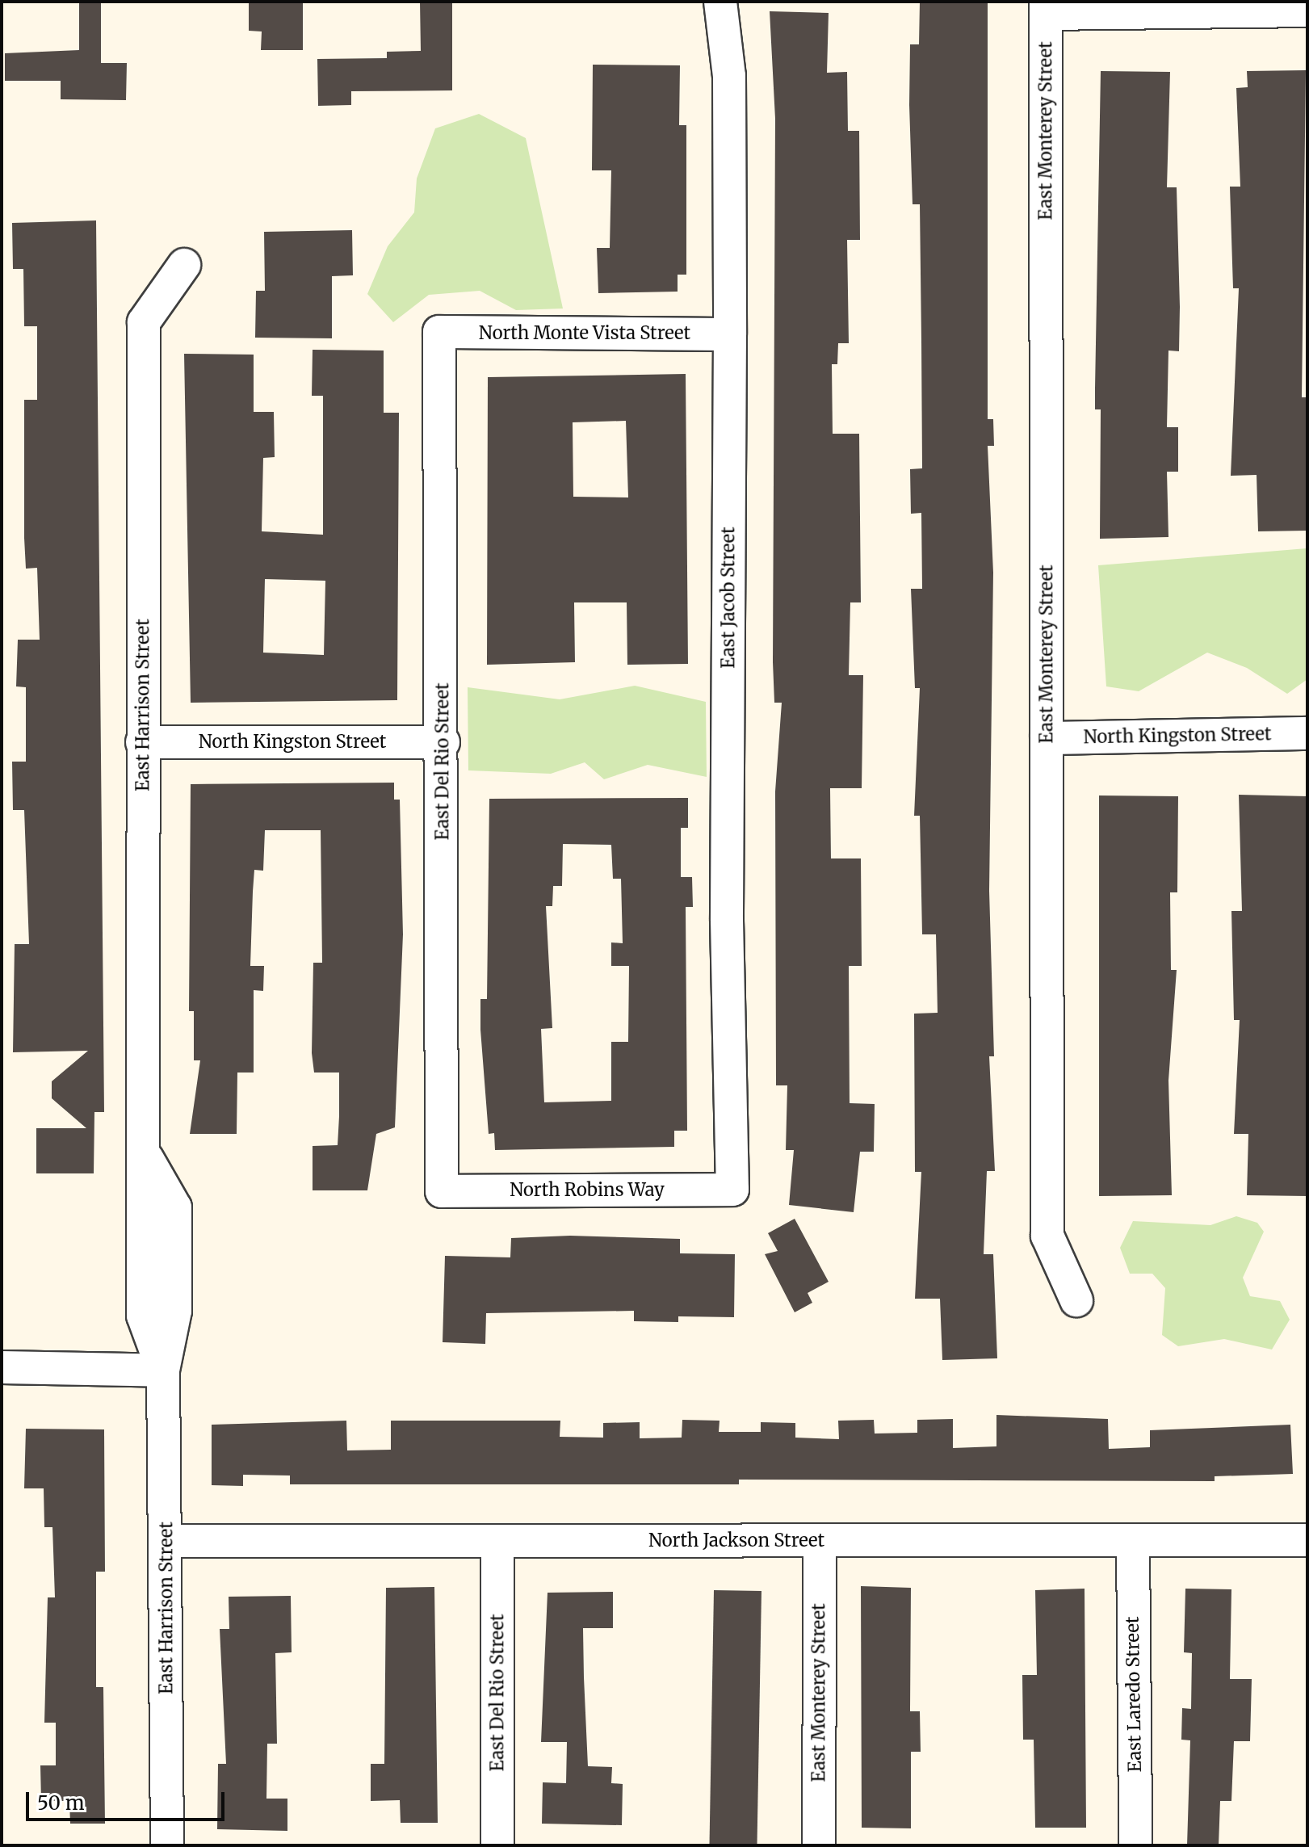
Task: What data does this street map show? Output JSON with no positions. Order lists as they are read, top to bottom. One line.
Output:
{"streets":{"street":["East Monterey Street","North Monte Vista Street","East Jacob Street","East Harrison Street","North Kingston Street","East Del Rio Street","North Robins Way","North Jackson Street","East Laredo Street"]},"crossings":[["East Monterey Street","North Kingston Street"],["East Monterey Street","North Jackson Street"],["North Monte Vista Street","East Jacob Street"],["North Monte Vista Street","East Del Rio Street"],["East Jacob Street","North Robins Way"],["East Harrison Street","North Kingston Street"],["East Harrison Street","North Jackson Street"],["North Kingston Street","East Del Rio Street"],["East Del Rio Street","North Robins Way"],["East Del Rio Street","North Jackson Street"],["North Jackson Street","East Laredo Street"]],"scale_bar":"50 m"}
